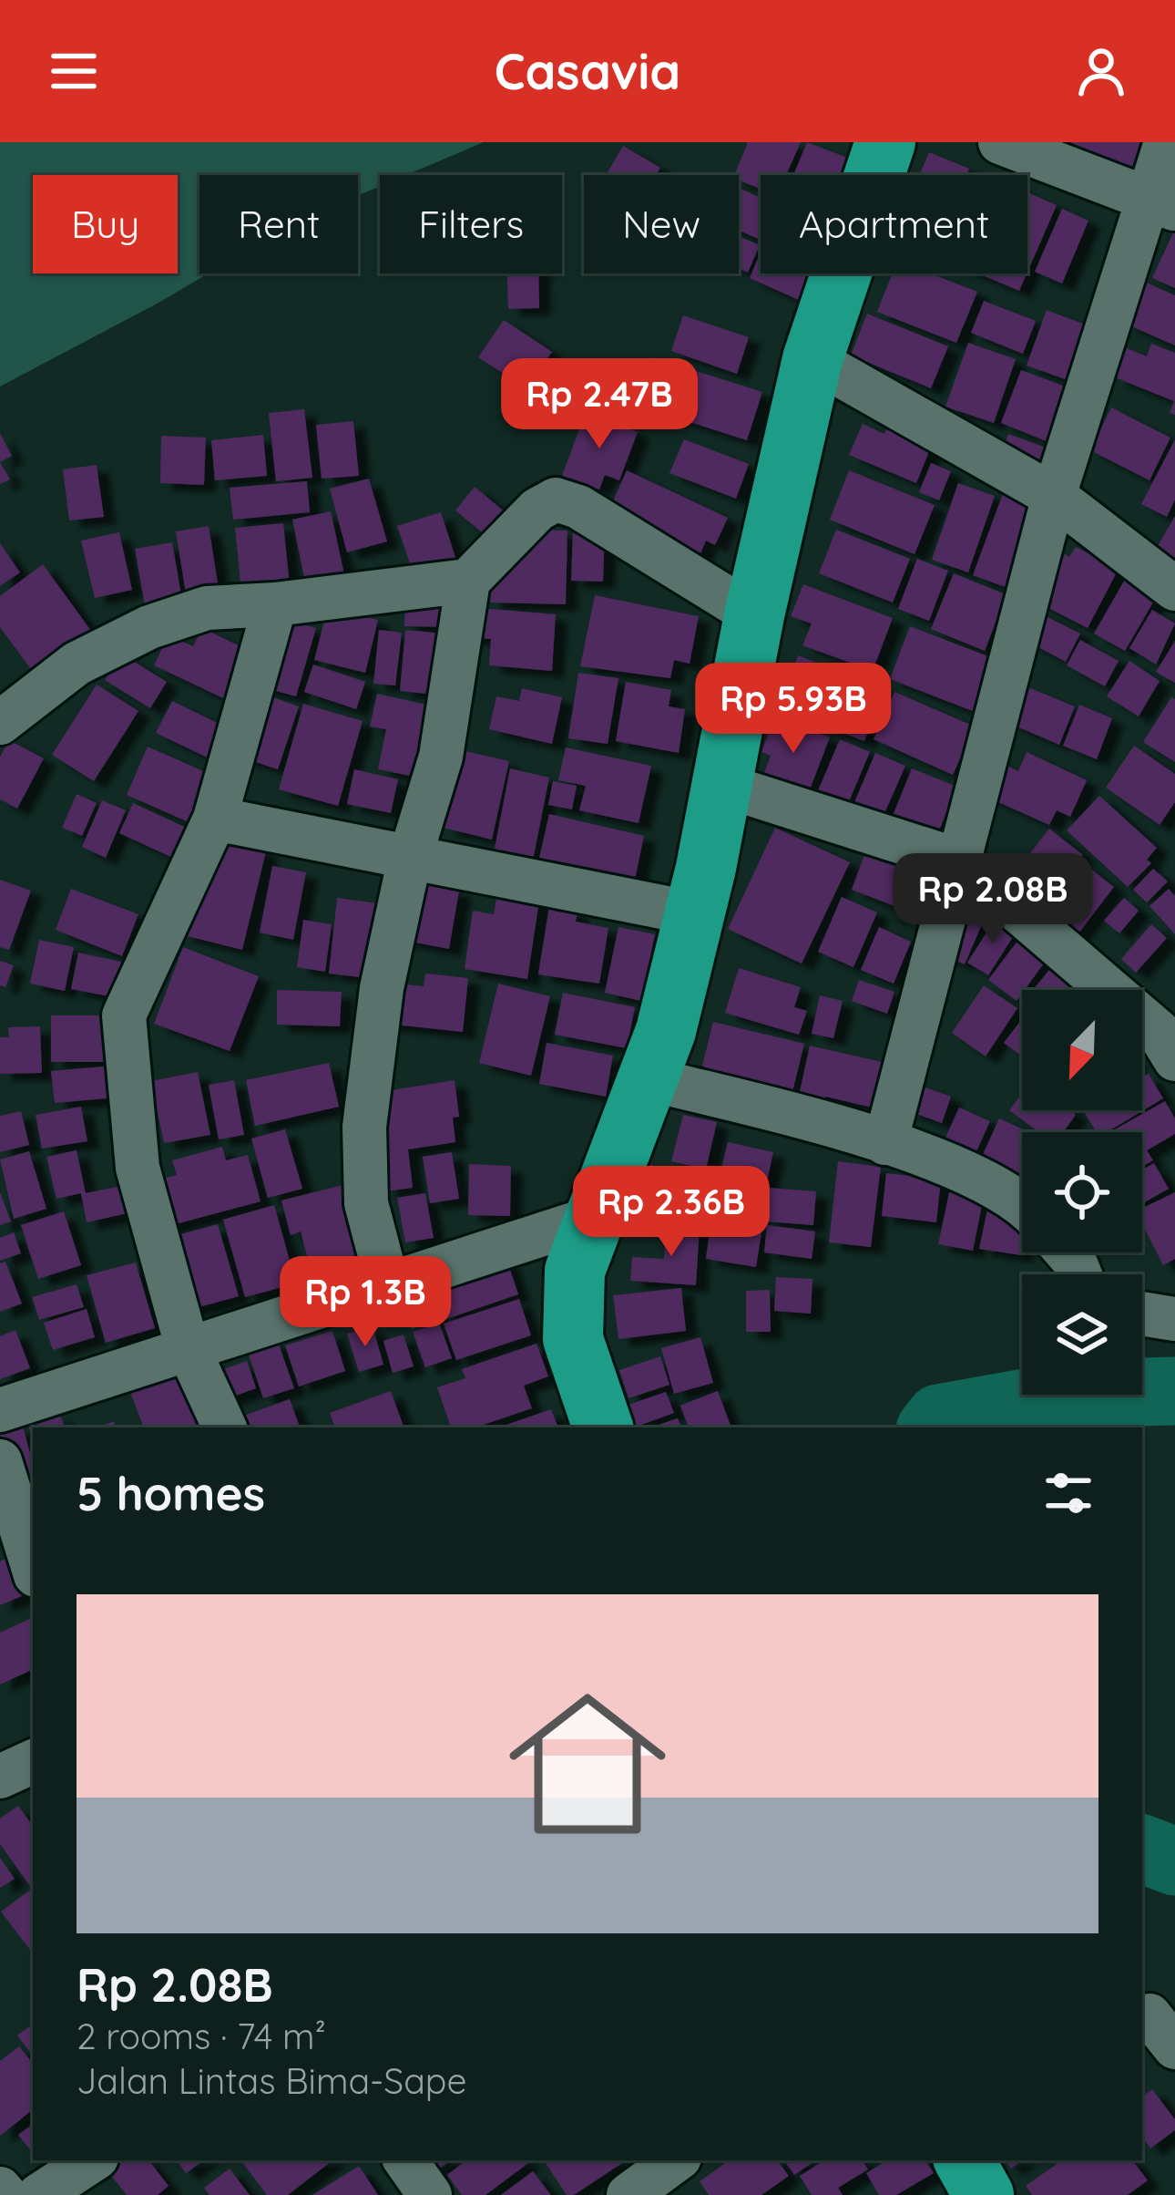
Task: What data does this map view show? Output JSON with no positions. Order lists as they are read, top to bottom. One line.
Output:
{"north":"bottom left","page":{"header":"Casavia","chip":["Buy","Rent","Filters","New","Apartment"],"price":["Rp 2.47B","Rp 5.93B","Rp 2.08B","Rp 2.36B","Rp 1.3B"],"heading":"5 homes","list":[{"name":"Rp 2.08B","note":"2 rooms · 74 m² · Jalan Lintas Bima-Sape"}]}}
